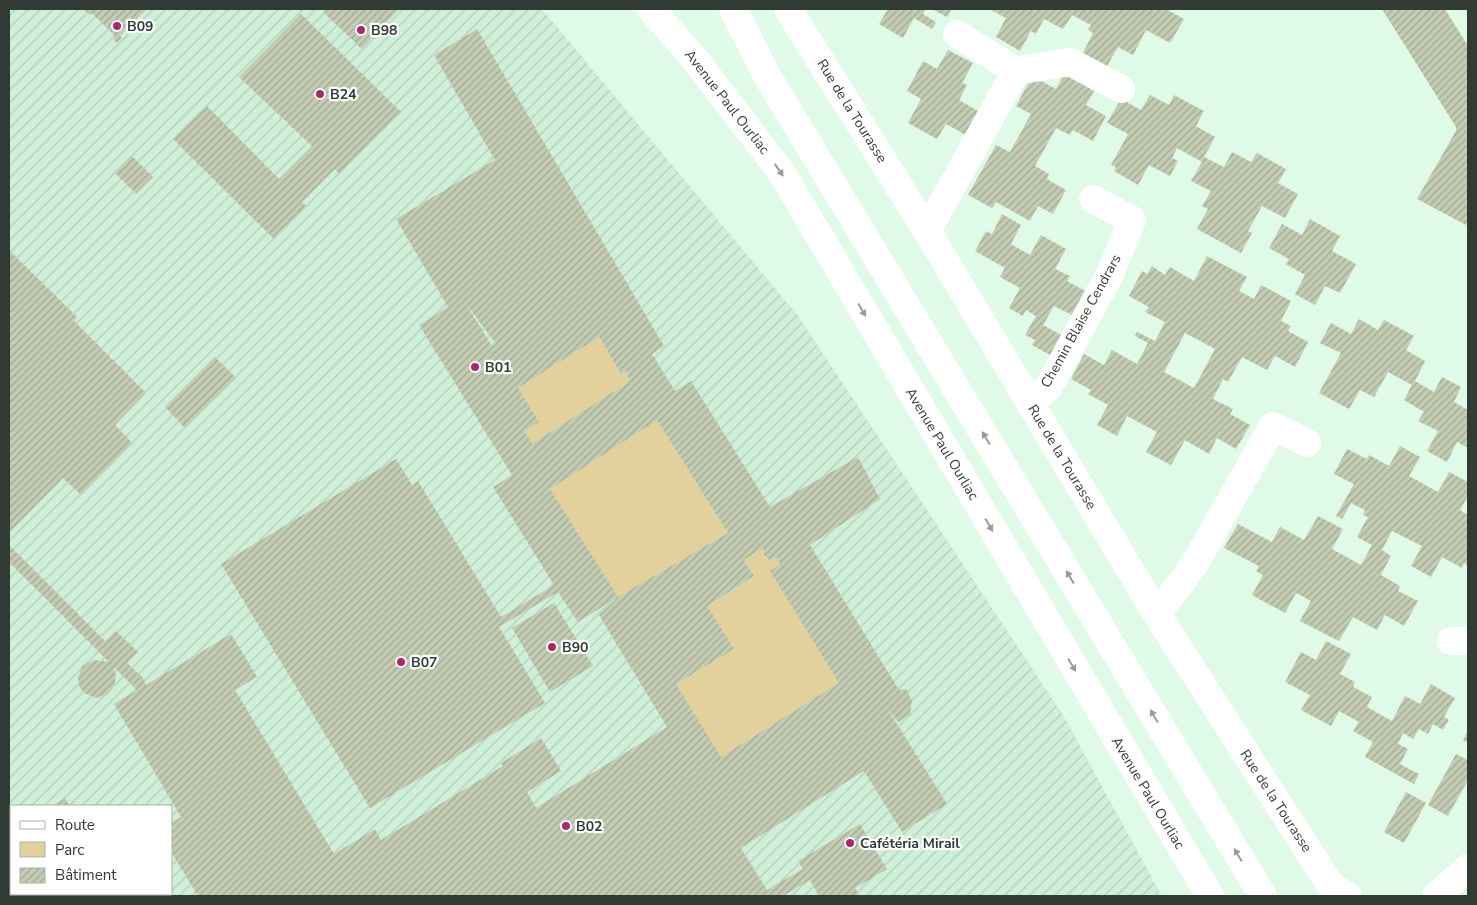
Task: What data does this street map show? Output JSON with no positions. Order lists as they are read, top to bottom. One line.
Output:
{"streets":{"main road":["Avenue Paul Ourliac","Rue de la Tourasse","Chemin Blaise Cendrars"]},"crossings":[["Rue de la Tourasse","Chemin Blaise Cendrars"]],"places":["B09","B98","B24","B01","B90","B07","B02","Cafétéria Mirail"],"legend":["Route","Parc","Bâtiment"]}
